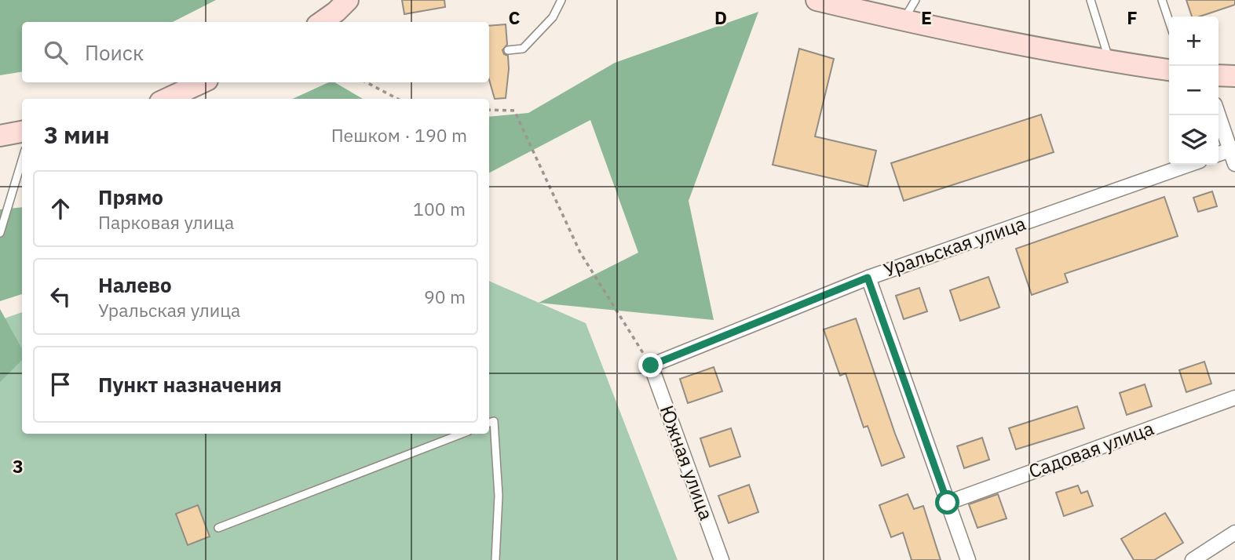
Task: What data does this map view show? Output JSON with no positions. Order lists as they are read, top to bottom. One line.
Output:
{"streets":{"street":["Уральская улица","Садовая улица","Южная улица"]},"crossings":[["Уральская улица","Южная улица"]],"page":{"map_buttons":["+","−"],"search":"Поиск","heading":["3 мин","Пешком · 190 m"],"list":[["Прямо","Парковая улица","100 m"],["Налево","Уральская улица","90 m"],"Пункт назначения"]},"grid":{"columns":["C","D","E","F"],"rows":["3"]}}
